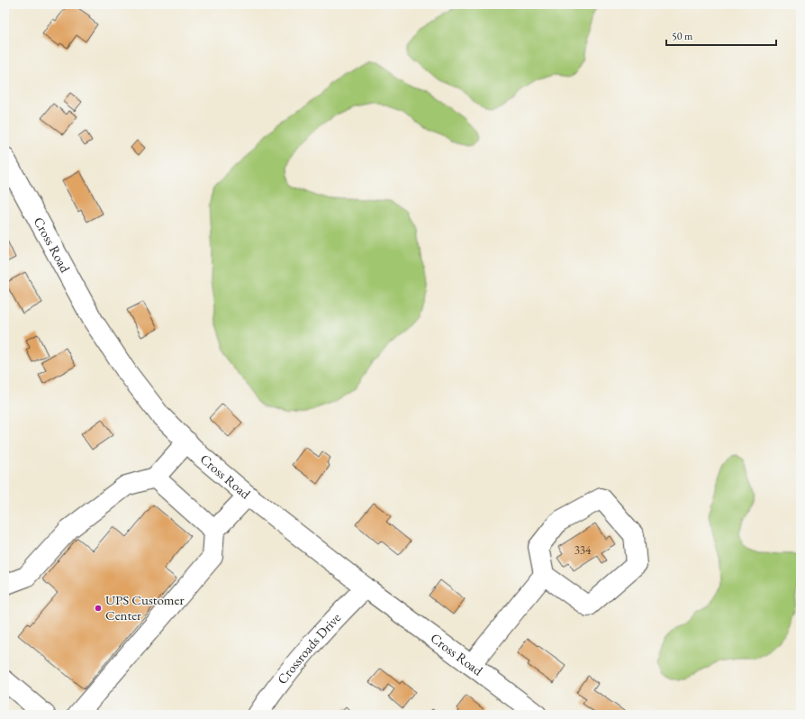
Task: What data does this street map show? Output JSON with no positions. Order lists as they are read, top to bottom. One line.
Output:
{"streets":{"street":["Cross Road","Crossroads Drive"]},"crossings":[["Cross Road","Crossroads Drive"]],"places":["UPS Customer Center"],"house_numbers":["334"],"scale_bar":"50 m"}
